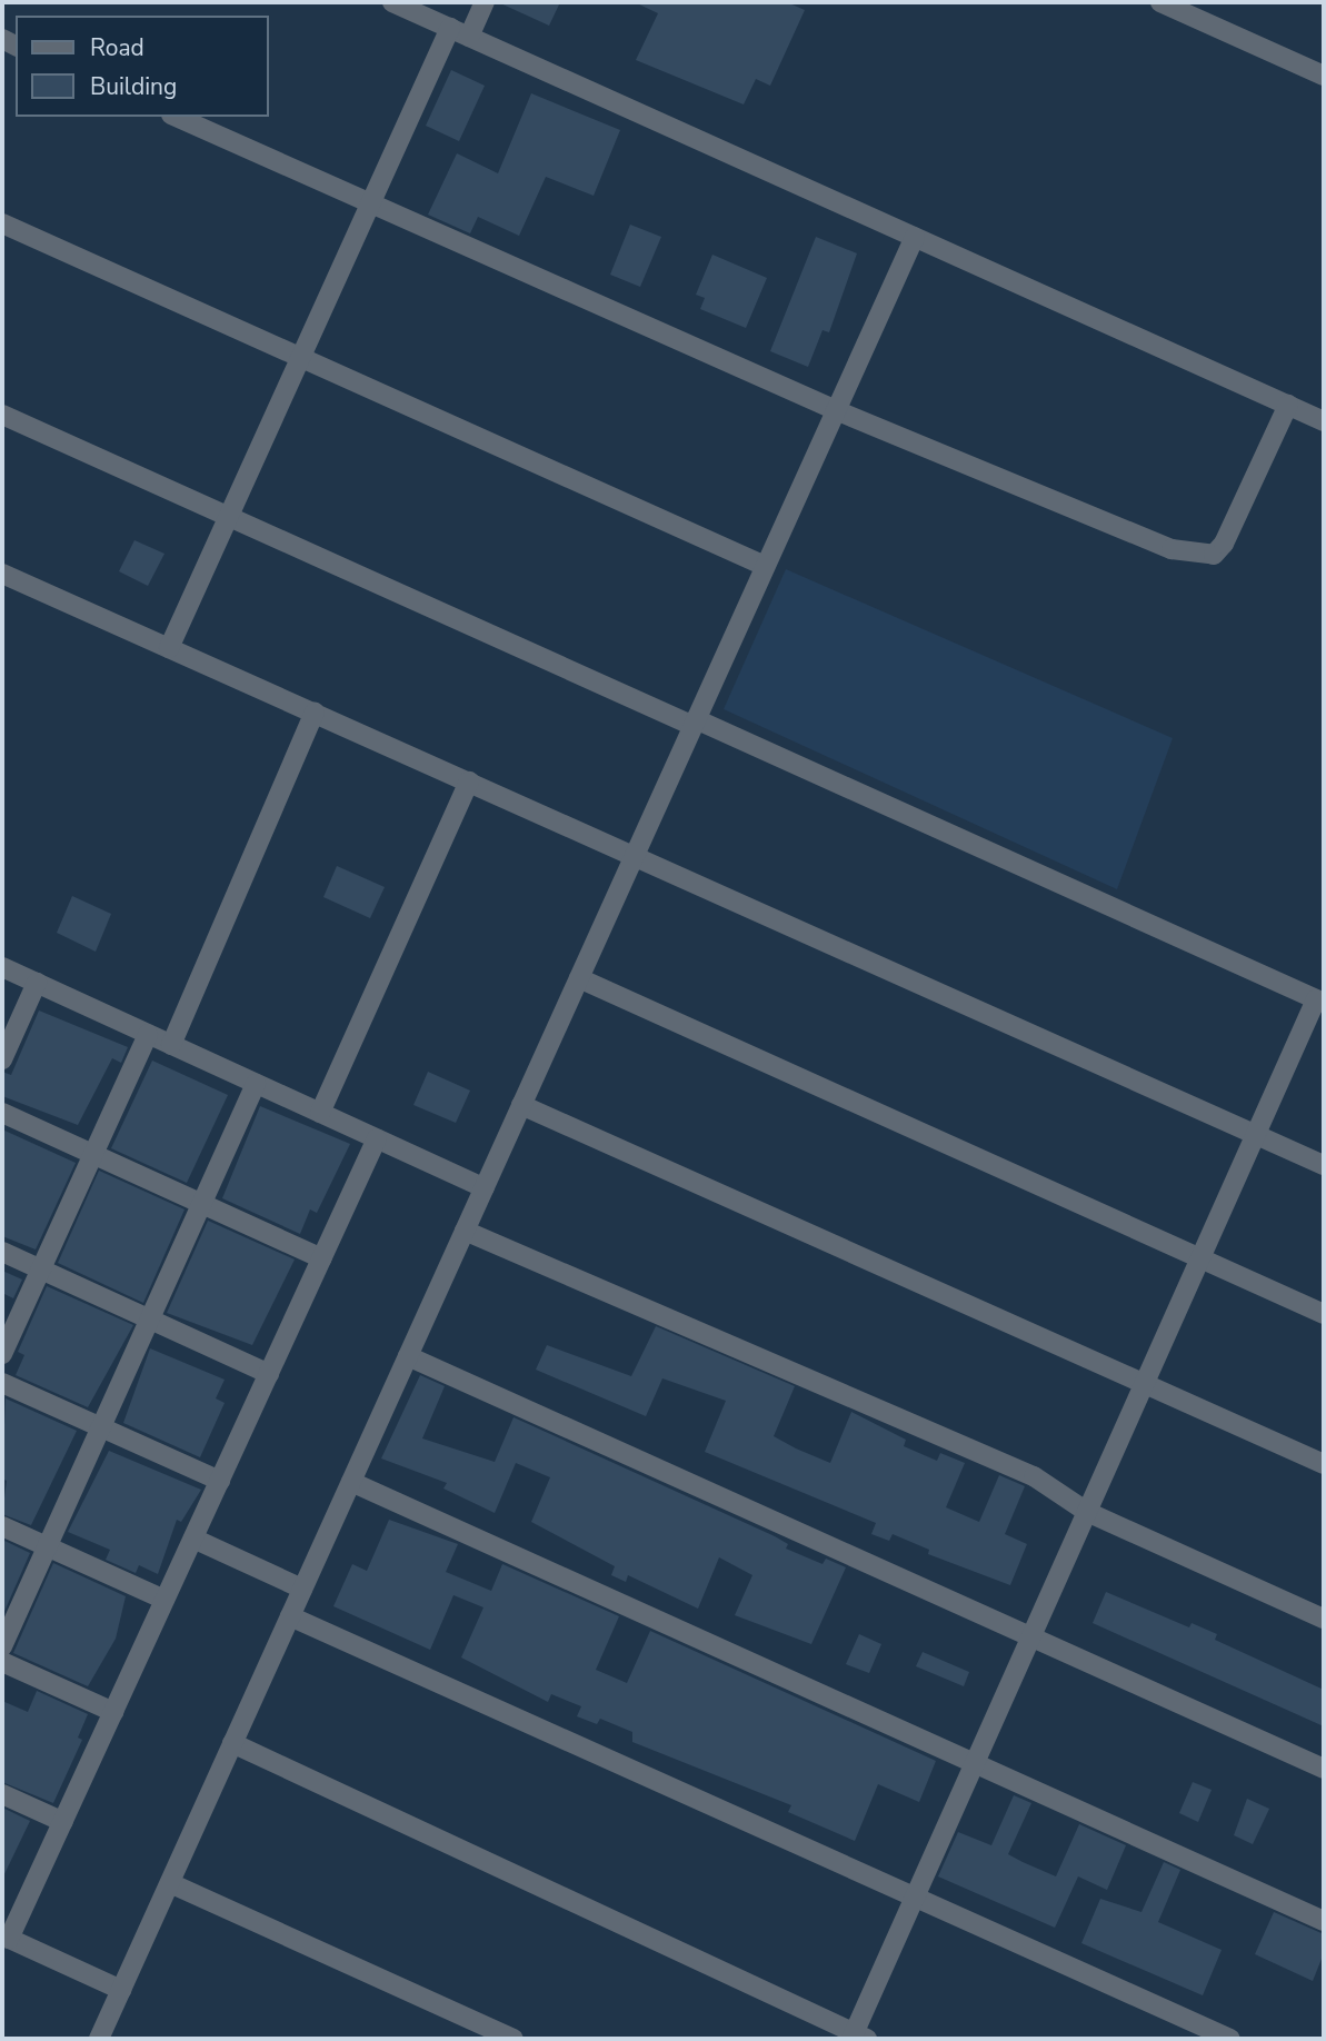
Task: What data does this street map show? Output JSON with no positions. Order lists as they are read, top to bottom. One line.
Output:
{"legend":["Road","Building"]}
